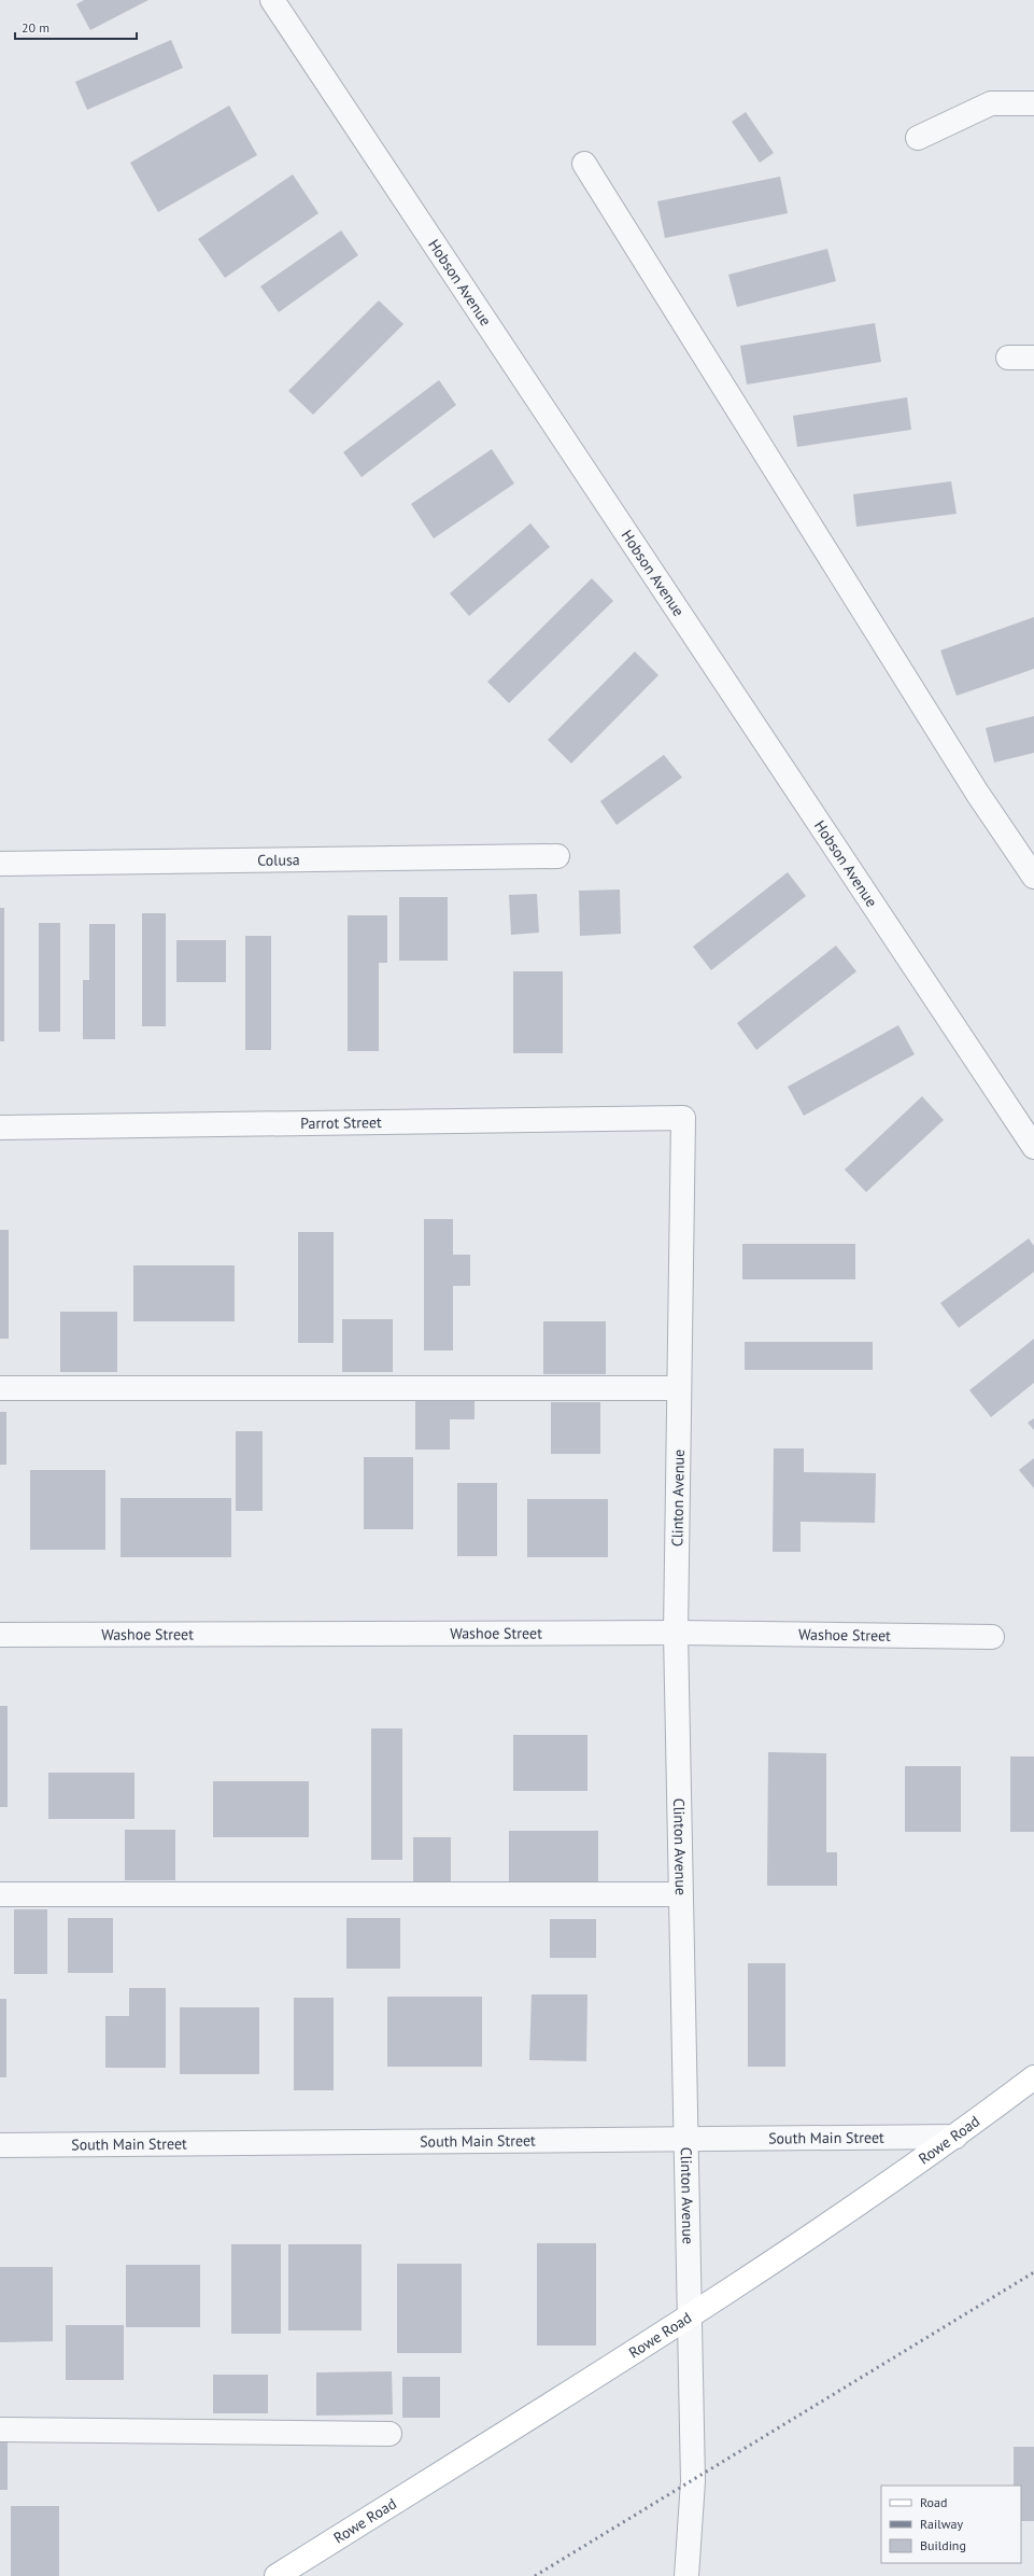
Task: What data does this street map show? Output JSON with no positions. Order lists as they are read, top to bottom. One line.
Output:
{"streets":{"main road":["Rowe Road"],"street":["Hobson Avenue","Colusa","Parrot Street","Clinton Avenue","Washoe Street","South Main Street"]},"crossings":[["Parrot Street","Clinton Avenue"],["Clinton Avenue","Washoe Street"],["Clinton Avenue","South Main Street"],["Clinton Avenue","Rowe Road"],["South Main Street","Rowe Road"]],"legend":["Road","Railway","Building"],"scale_bar":"20 m"}
